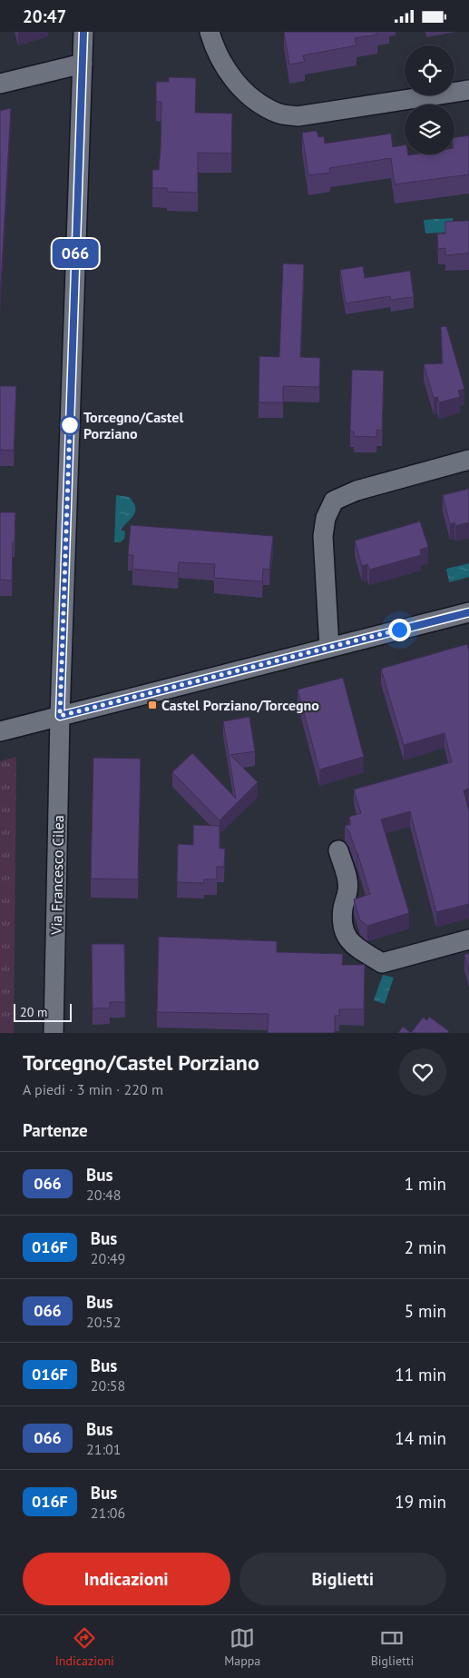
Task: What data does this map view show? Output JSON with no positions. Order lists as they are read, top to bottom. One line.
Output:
{"streets":{"street":["Via Francesco Cilea"]},"places":{"other":["Torcegno/Castel Porziano"],"transit":["Castel Porziano/Torcegno"]},"lines":["bus line 066"],"scale_bar":"20 m","page":{"status":"20:47","on_map":"066","scale":"20 m","heading":[["Torcegno/Castel Porziano","A piedi · 3 min · 220 m"],"Partenze"],"list":[{"mark":"066","name":"Bus","note":"20:48","value":"1 min"},{"mark":"016F","name":"Bus","note":"20:49","value":"2 min"},{"mark":"066","name":"Bus","note":"20:52","value":"5 min"},{"mark":"016F","name":"Bus","note":"20:58","value":"11 min"},{"mark":"066","name":"Bus","note":"21:01","value":"14 min"},{"mark":"016F","name":"Bus","note":"21:06","value":"19 min"}],"buttons":["Indicazioni","Biglietti"],"tabs":["Indicazioni","Mappa","Biglietti"]}}
